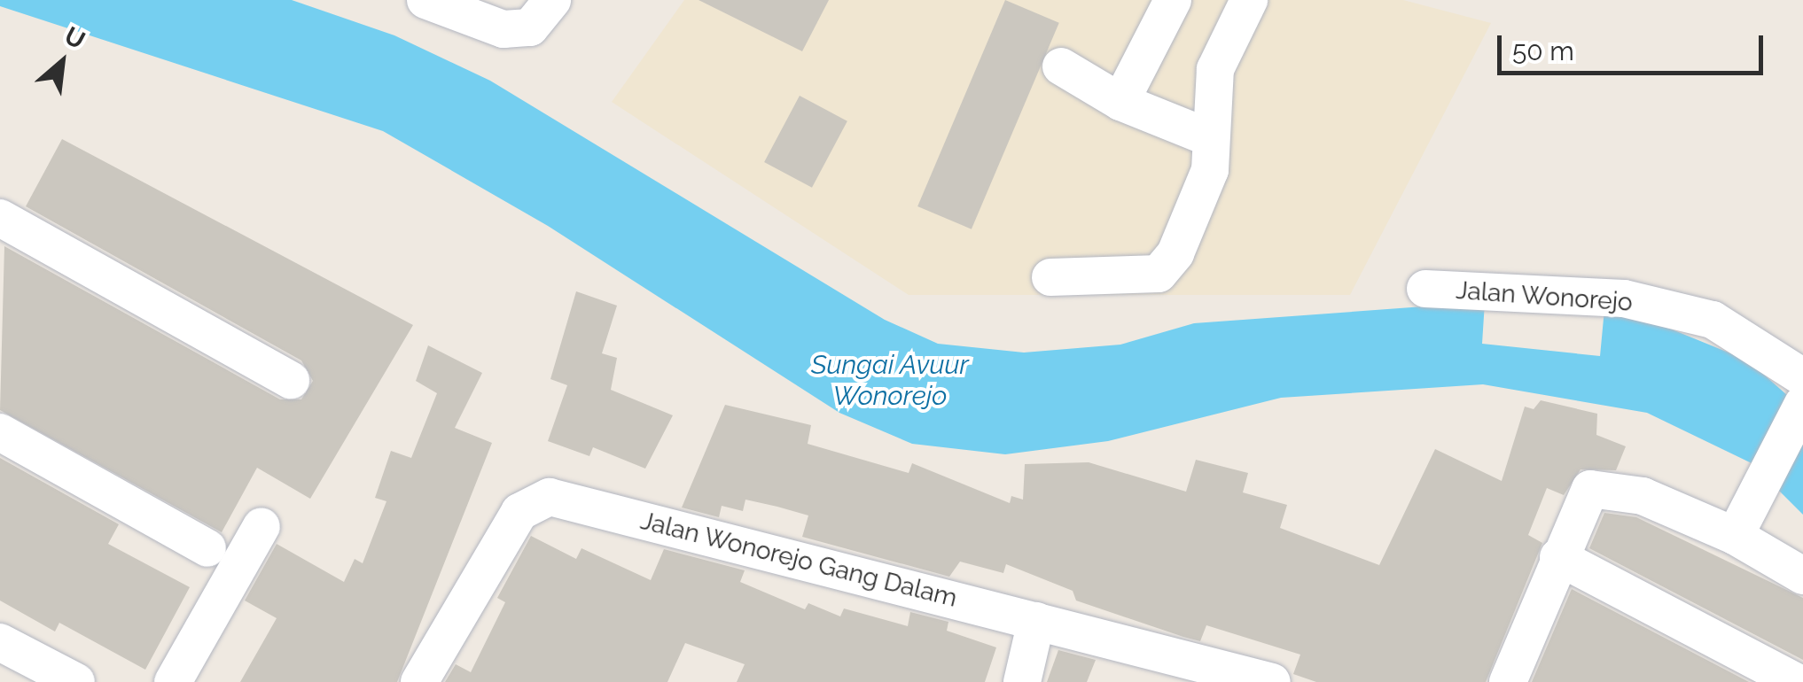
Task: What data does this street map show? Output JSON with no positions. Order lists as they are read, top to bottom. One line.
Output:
{"streets":{"street":["Jalan Wonorejo","Jalan Wonorejo Gang Dalam"]},"water":["Sungai Avuur Wonorejo"],"scale_bar":"50 m","north":"top right"}
